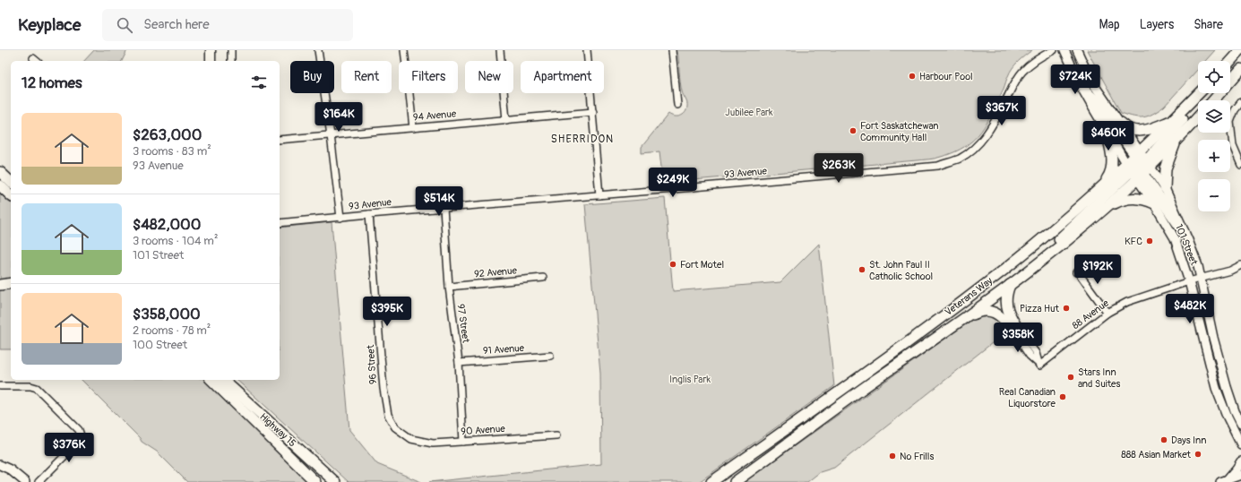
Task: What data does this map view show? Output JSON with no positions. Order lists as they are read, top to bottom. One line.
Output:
{"streets":{"main road":["Veterans Way","Highway 15"],"street":["94 Avenue","93 Avenue","101 Street","92 Avenue","88 Avenue","97 Street","91 Avenue","96 Street","90 Avenue"]},"crossings":[["93 Avenue","97 Street"],["93 Avenue","96 Street"],["101 Street","Veterans Way"],["101 Street","88 Avenue"],["92 Avenue","97 Street"],["97 Street","91 Avenue"],["97 Street","90 Avenue"],["96 Street","90 Avenue"]],"districts":["SHERRIDON"],"parks":["Jubilee Park","Inglis Park"],"places":["Harbour Pool","Fort Saskatchewan Community Hall","KFC","Fort Motel","St. John Paul II Catholic School","Pizza Hut","Stars Inn and Suites","Real Canadian Liquorstore","Days Inn","888 Asian Market","No Frills"],"page":{"header":"Keyplace","search":"Search here","nav":["Map","Layers","Share"],"map_buttons":["+","−"],"chip":["Buy","Rent","Filters","New","Apartment"],"heading":"12 homes","price":["$724K","$367K","$164K","$460K","$263K","$249K","$514K","$192K","$482K","$395K","$358K","$376K"],"list":[{"name":"$263,000","note":"3 rooms · 83 m² · 93 Avenue"},{"name":"$482,000","note":"3 rooms · 104 m² · 101 Street"},{"name":"$358,000","note":"2 rooms · 78 m² · 100 Street"}]}}
